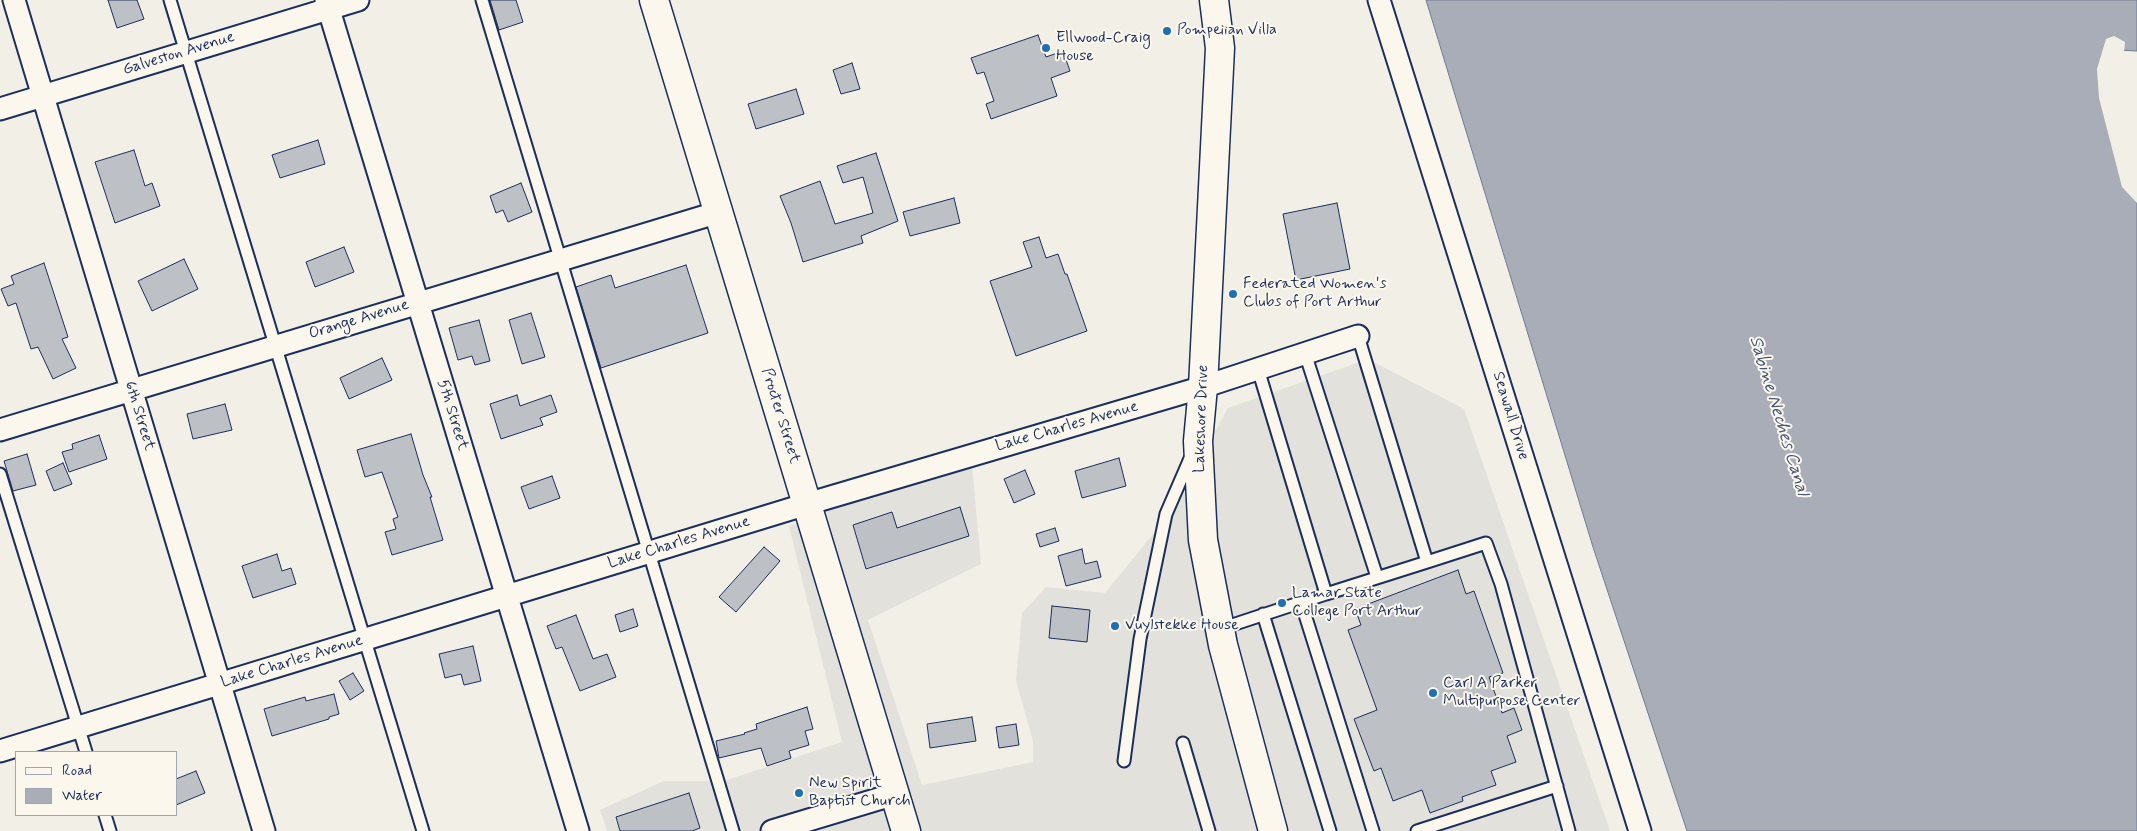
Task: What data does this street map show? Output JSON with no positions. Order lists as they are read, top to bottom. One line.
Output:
{"streets":{"main road":["Procter Street","Lakeshore Drive"],"street":["Galveston Avenue","Orange Avenue","5th Street","6th Street","Seawall Drive","Lake Charles Avenue"]},"crossings":[["Galveston Avenue","5th Street"],["Galveston Avenue","6th Street"],["Orange Avenue","5th Street"],["Orange Avenue","6th Street"],["Orange Avenue","Procter Street"],["5th Street","Lake Charles Avenue"],["6th Street","Lake Charles Avenue"],["Procter Street","Lake Charles Avenue"],["Lakeshore Drive","Lake Charles Avenue"]],"water":["Sabine Neches Canal"],"places":["Pompeiian Villa","Ellwood-Craig House","Federated Women's Clubs of Port Arthur","Lamar State College Port Arthur","Vuylstekke House","Carl A Parker Multipurpose Center","New Spirit Baptist Church"],"legend":["Road","Water"]}
